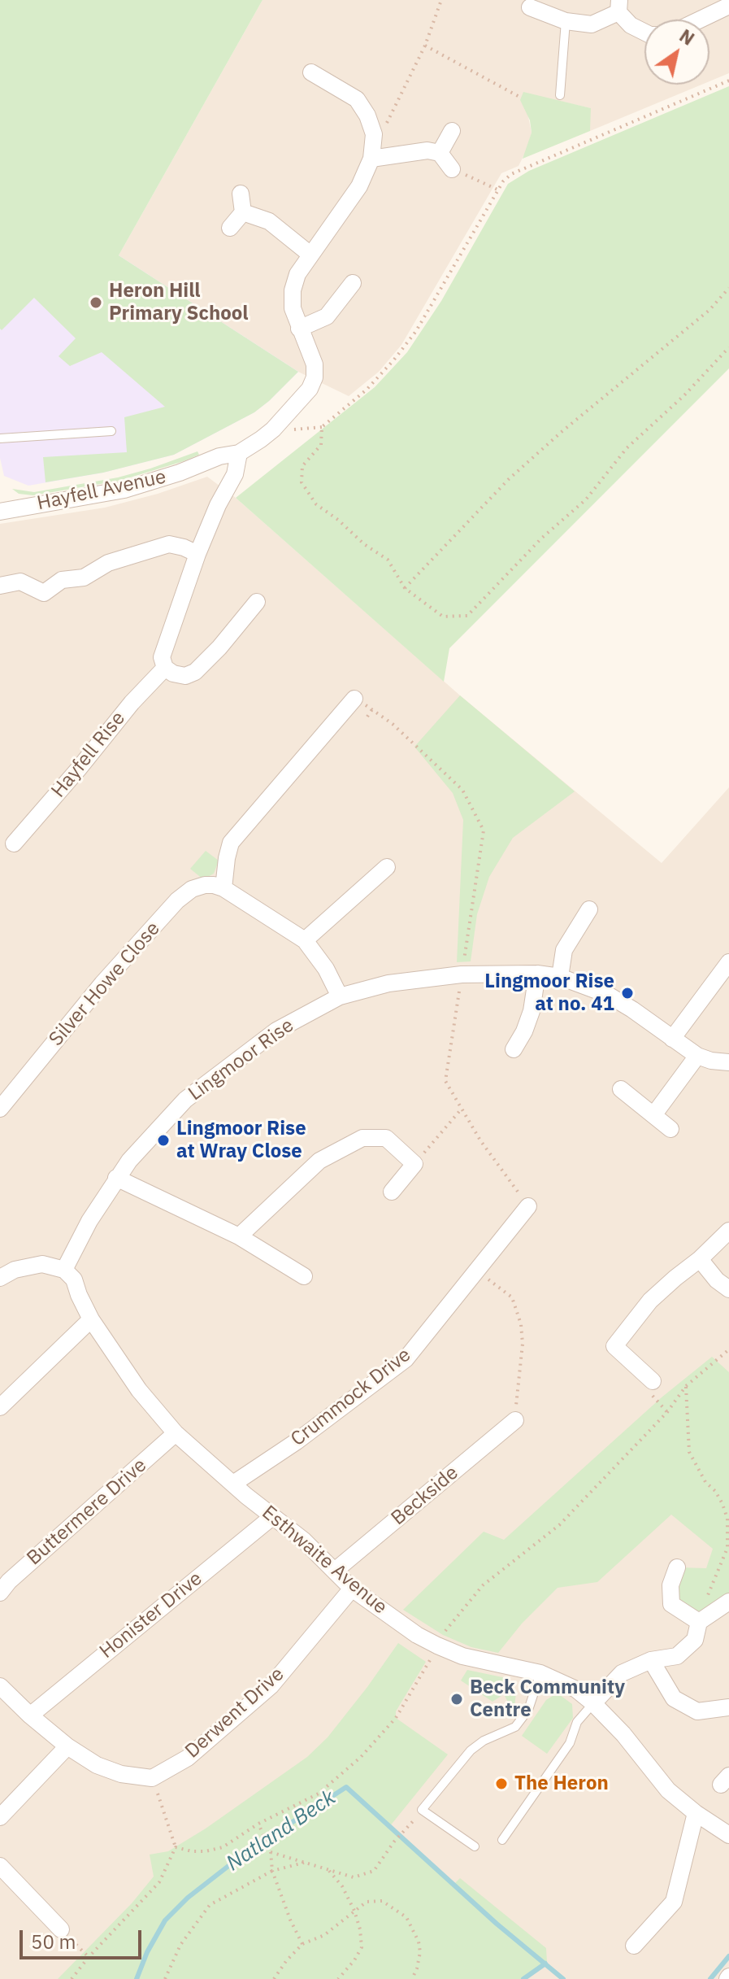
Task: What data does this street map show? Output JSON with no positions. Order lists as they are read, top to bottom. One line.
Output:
{"streets":{"street":["Hayfell Avenue","Hayfell Rise","Silver Howe Close","Lingmoor Rise","Crummock Drive","Beckside","Buttermere Drive","Esthwaite Avenue","Honister Drive","Derwent Drive"]},"crossings":[["Lingmoor Rise","Esthwaite Avenue"],["Crummock Drive","Esthwaite Avenue"],["Beckside","Esthwaite Avenue"],["Buttermere Drive","Esthwaite Avenue"],["Esthwaite Avenue","Honister Drive"],["Esthwaite Avenue","Derwent Drive"]],"water":["Natland Beck"],"places":["Heron Hill Primary School","Lingmoor Rise at no. 41","Lingmoor Rise at Wray Close","Beck Community Centre","The Heron"],"scale_bar":"50 m","north":"top right"}
